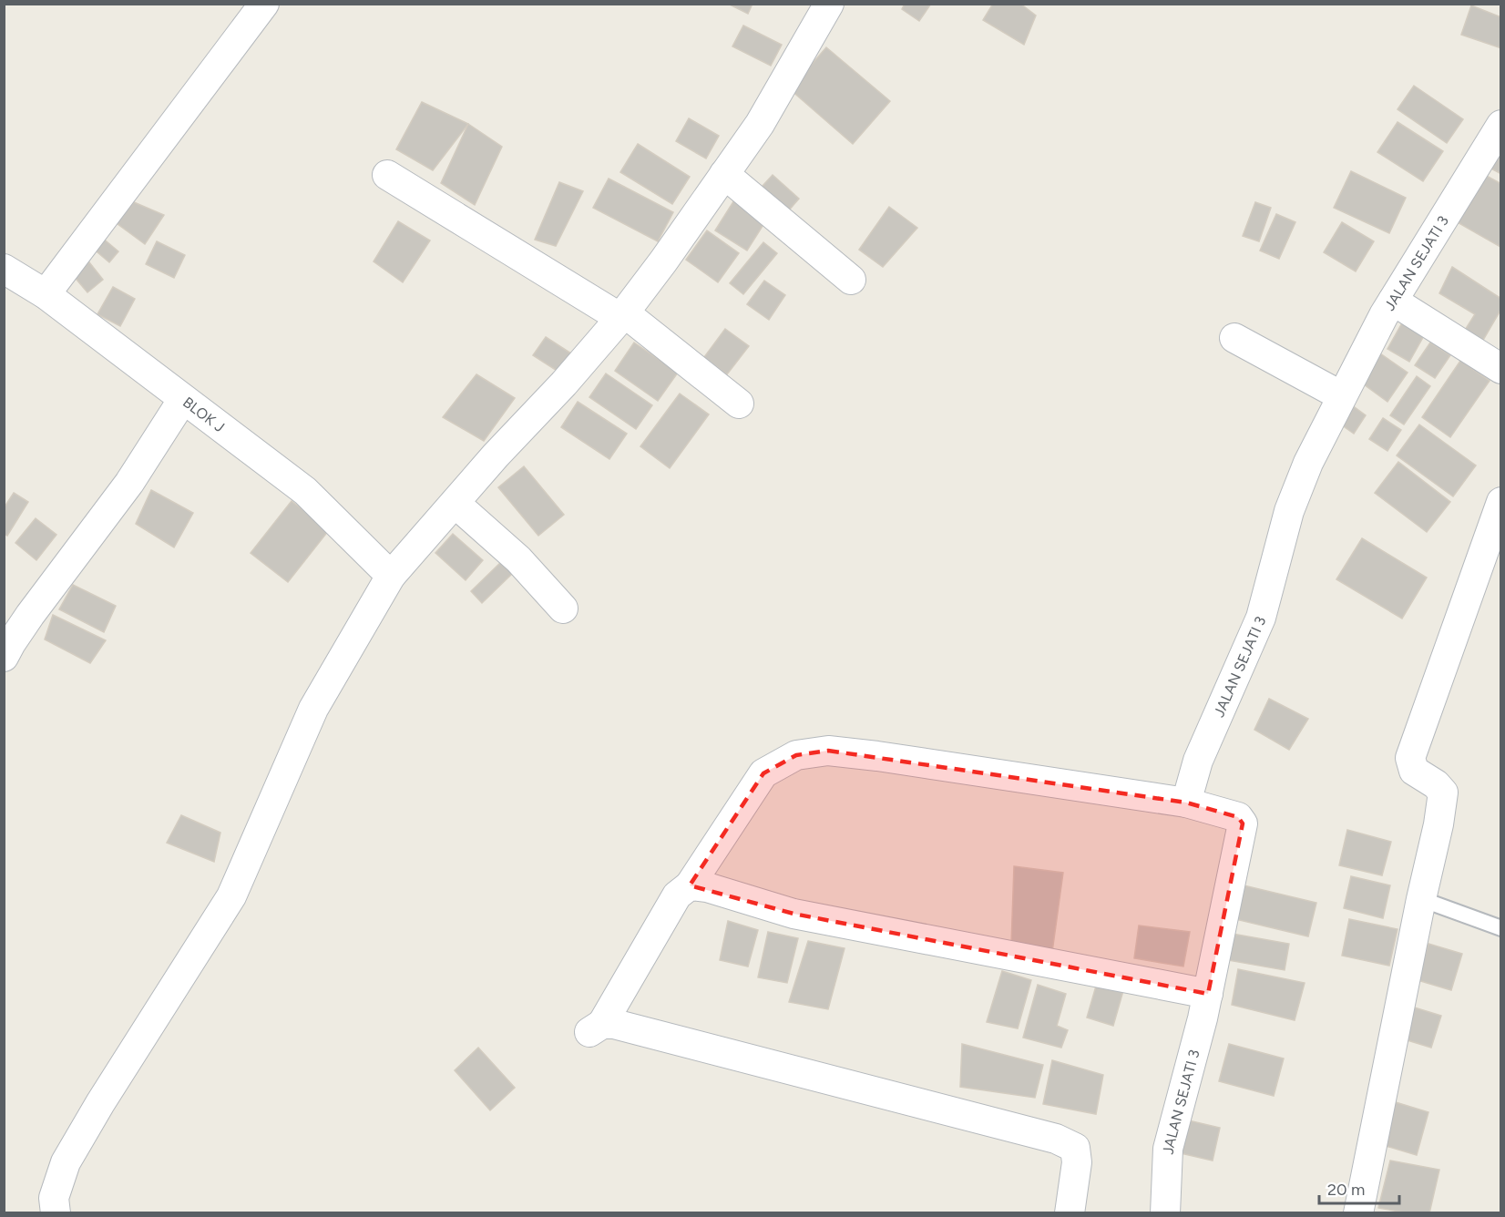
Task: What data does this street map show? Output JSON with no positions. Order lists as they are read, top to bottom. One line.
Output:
{"streets":{"street":["JALAN SEJATI 3","BLOK J"]},"scale_bar":"20 m"}
